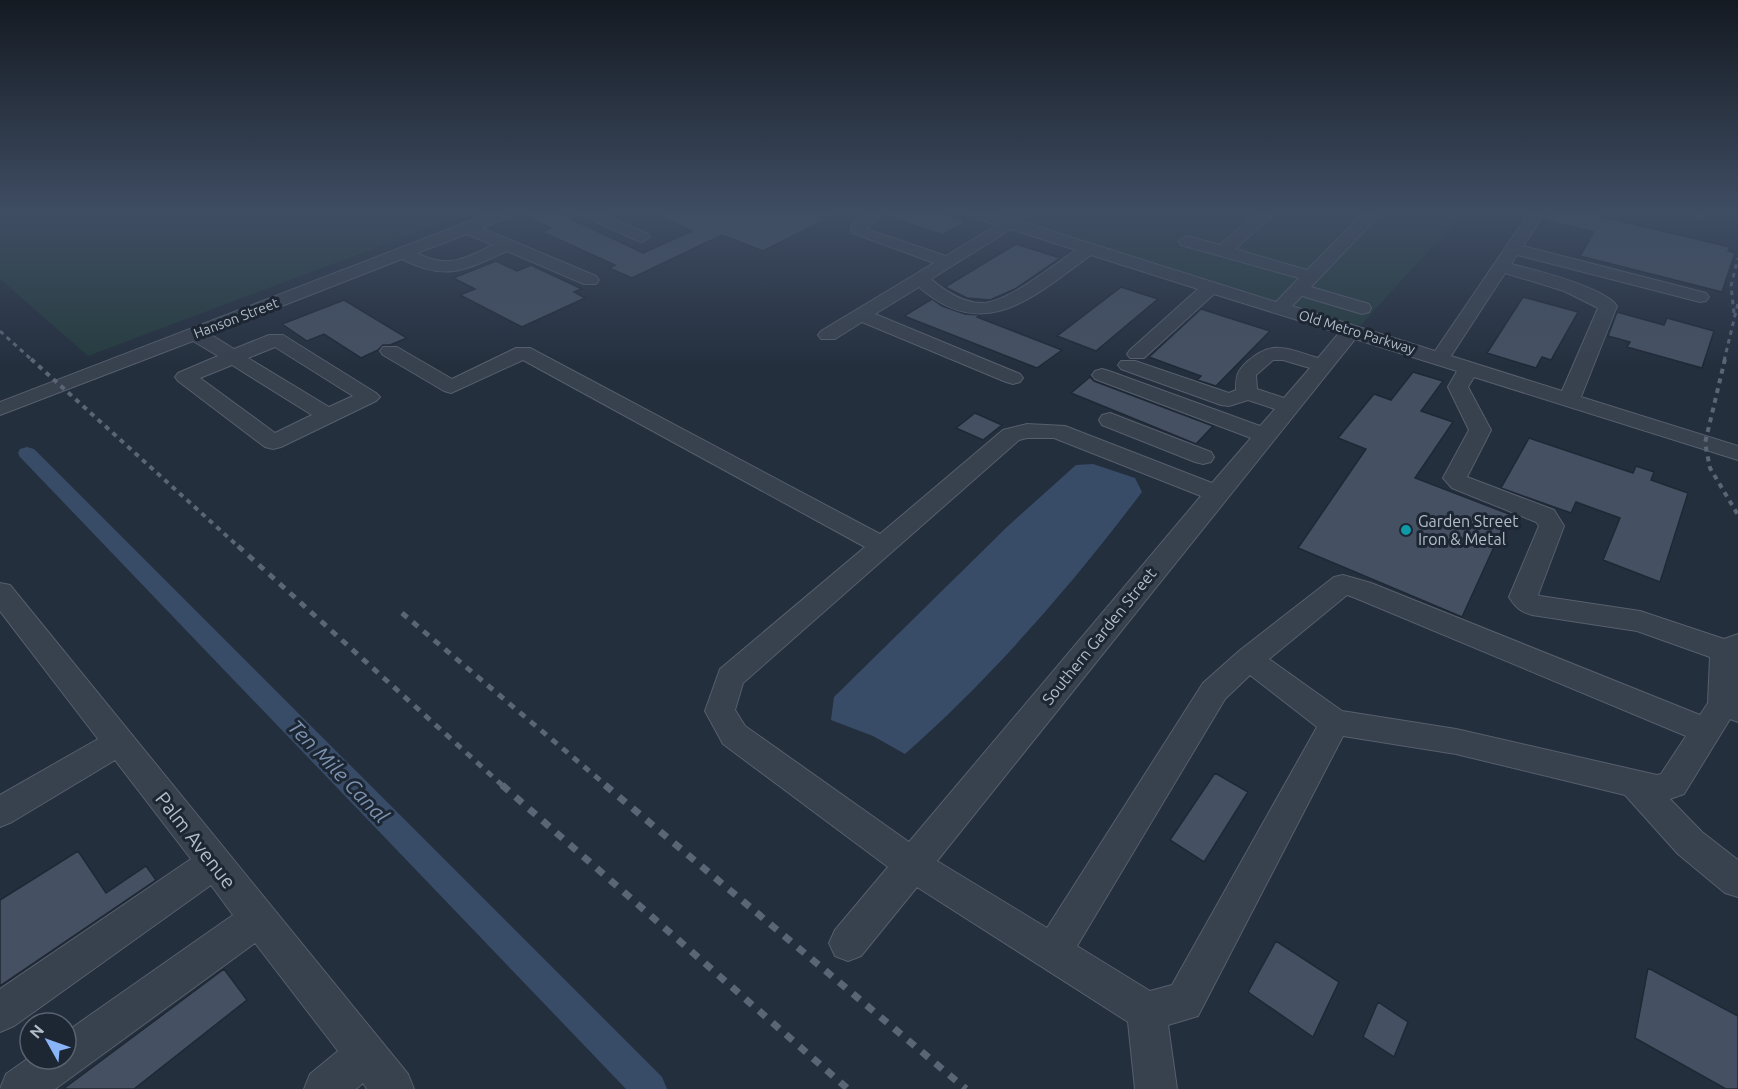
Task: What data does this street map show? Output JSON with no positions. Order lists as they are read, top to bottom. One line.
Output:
{"streets":{"street":["Hanson Street","Old Metro Parkway","Southern Garden Street","Palm Avenue"]},"crossings":[["Old Metro Parkway","Southern Garden Street"]],"water":["Ten Mile Canal"],"places":["Garden Street Iron & Metal"],"north":"top left"}
